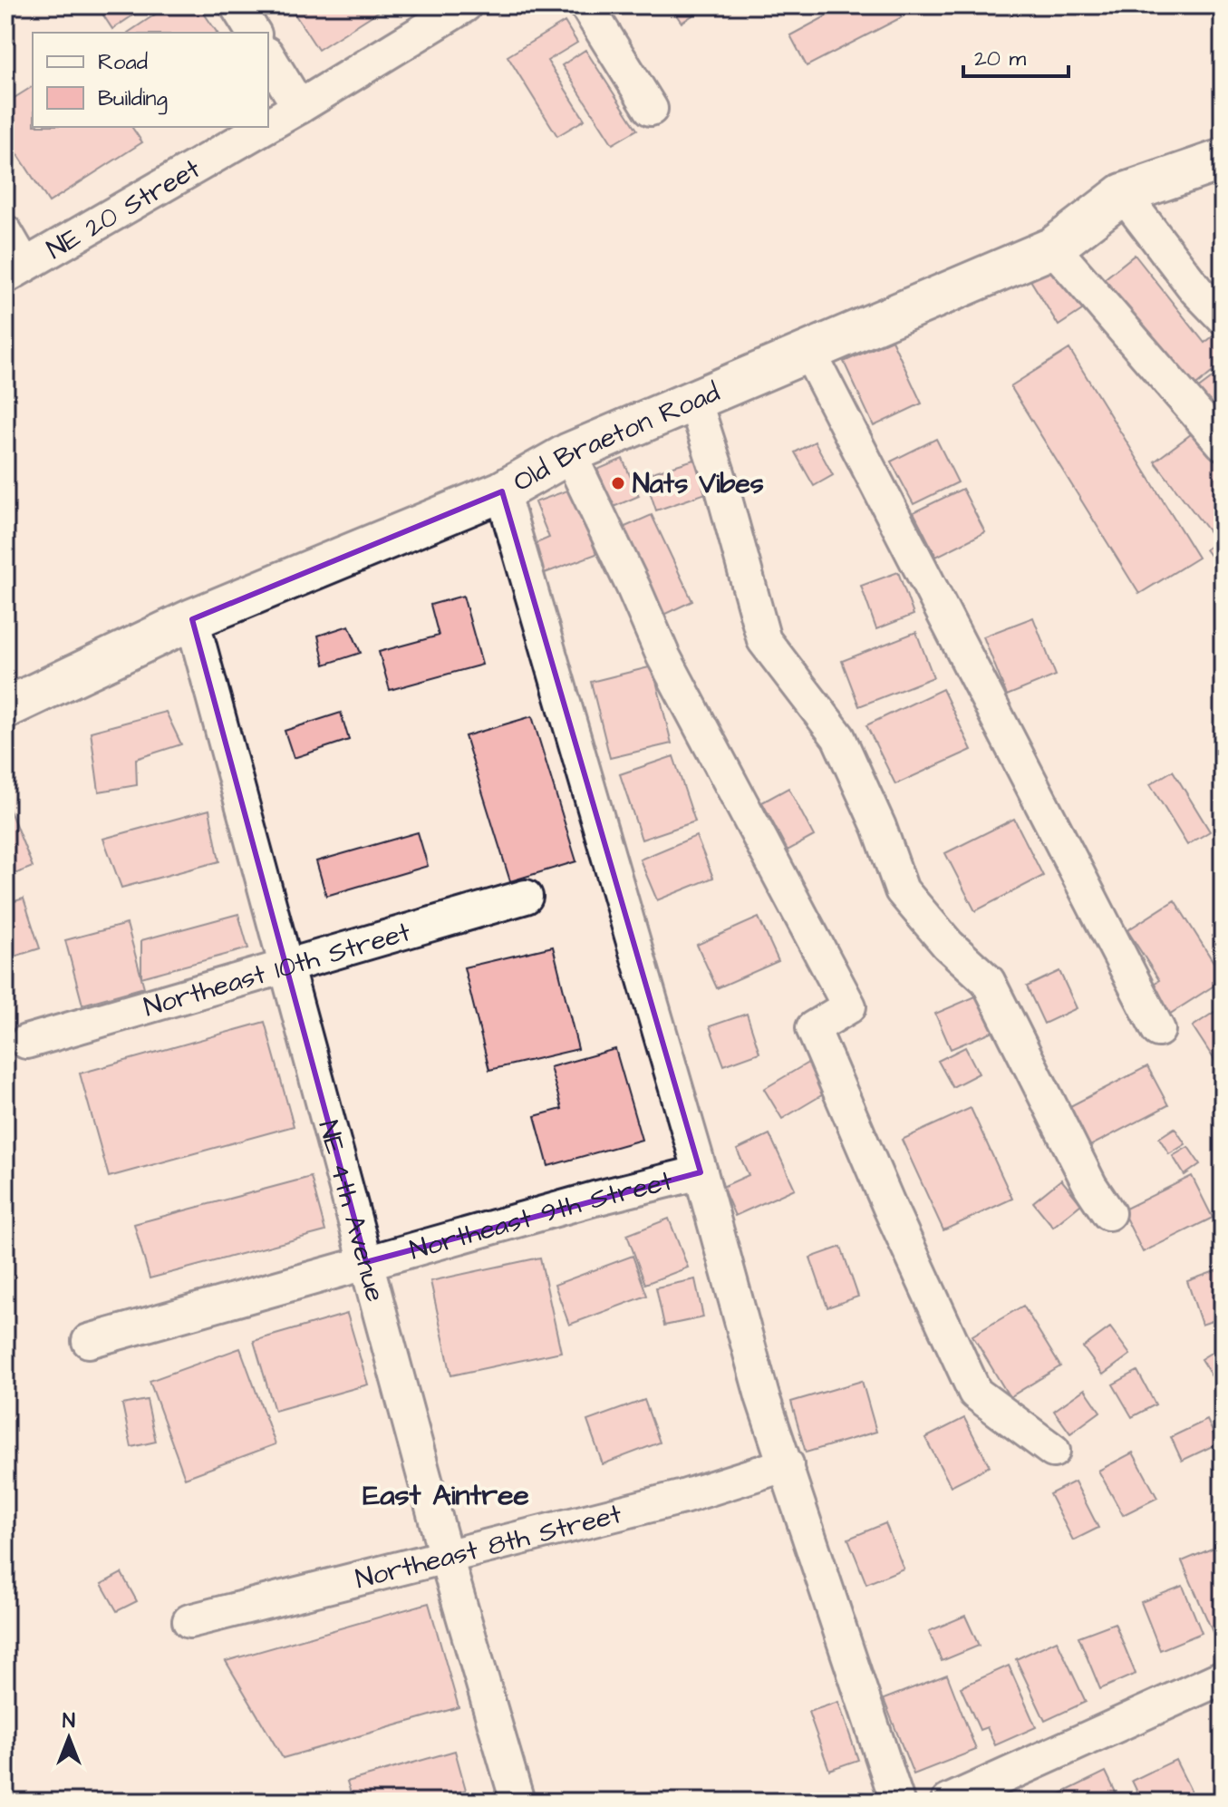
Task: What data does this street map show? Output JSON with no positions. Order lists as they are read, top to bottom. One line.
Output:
{"streets":{"street":["NE 20 Street","Old Braeton Road","Northeast 10th Street","NE 4th Avenue","Northeast 9th Street","Northeast 8th Street"]},"crossings":[["Old Braeton Road","NE 4th Avenue"],["Northeast 10th Street","NE 4th Avenue"],["NE 4th Avenue","Northeast 9th Street"],["NE 4th Avenue","Northeast 8th Street"]],"districts":["East Aintree"],"places":["Nats Vibes"],"legend":["Road","Building"],"scale_bar":"20 m","north":"top"}
